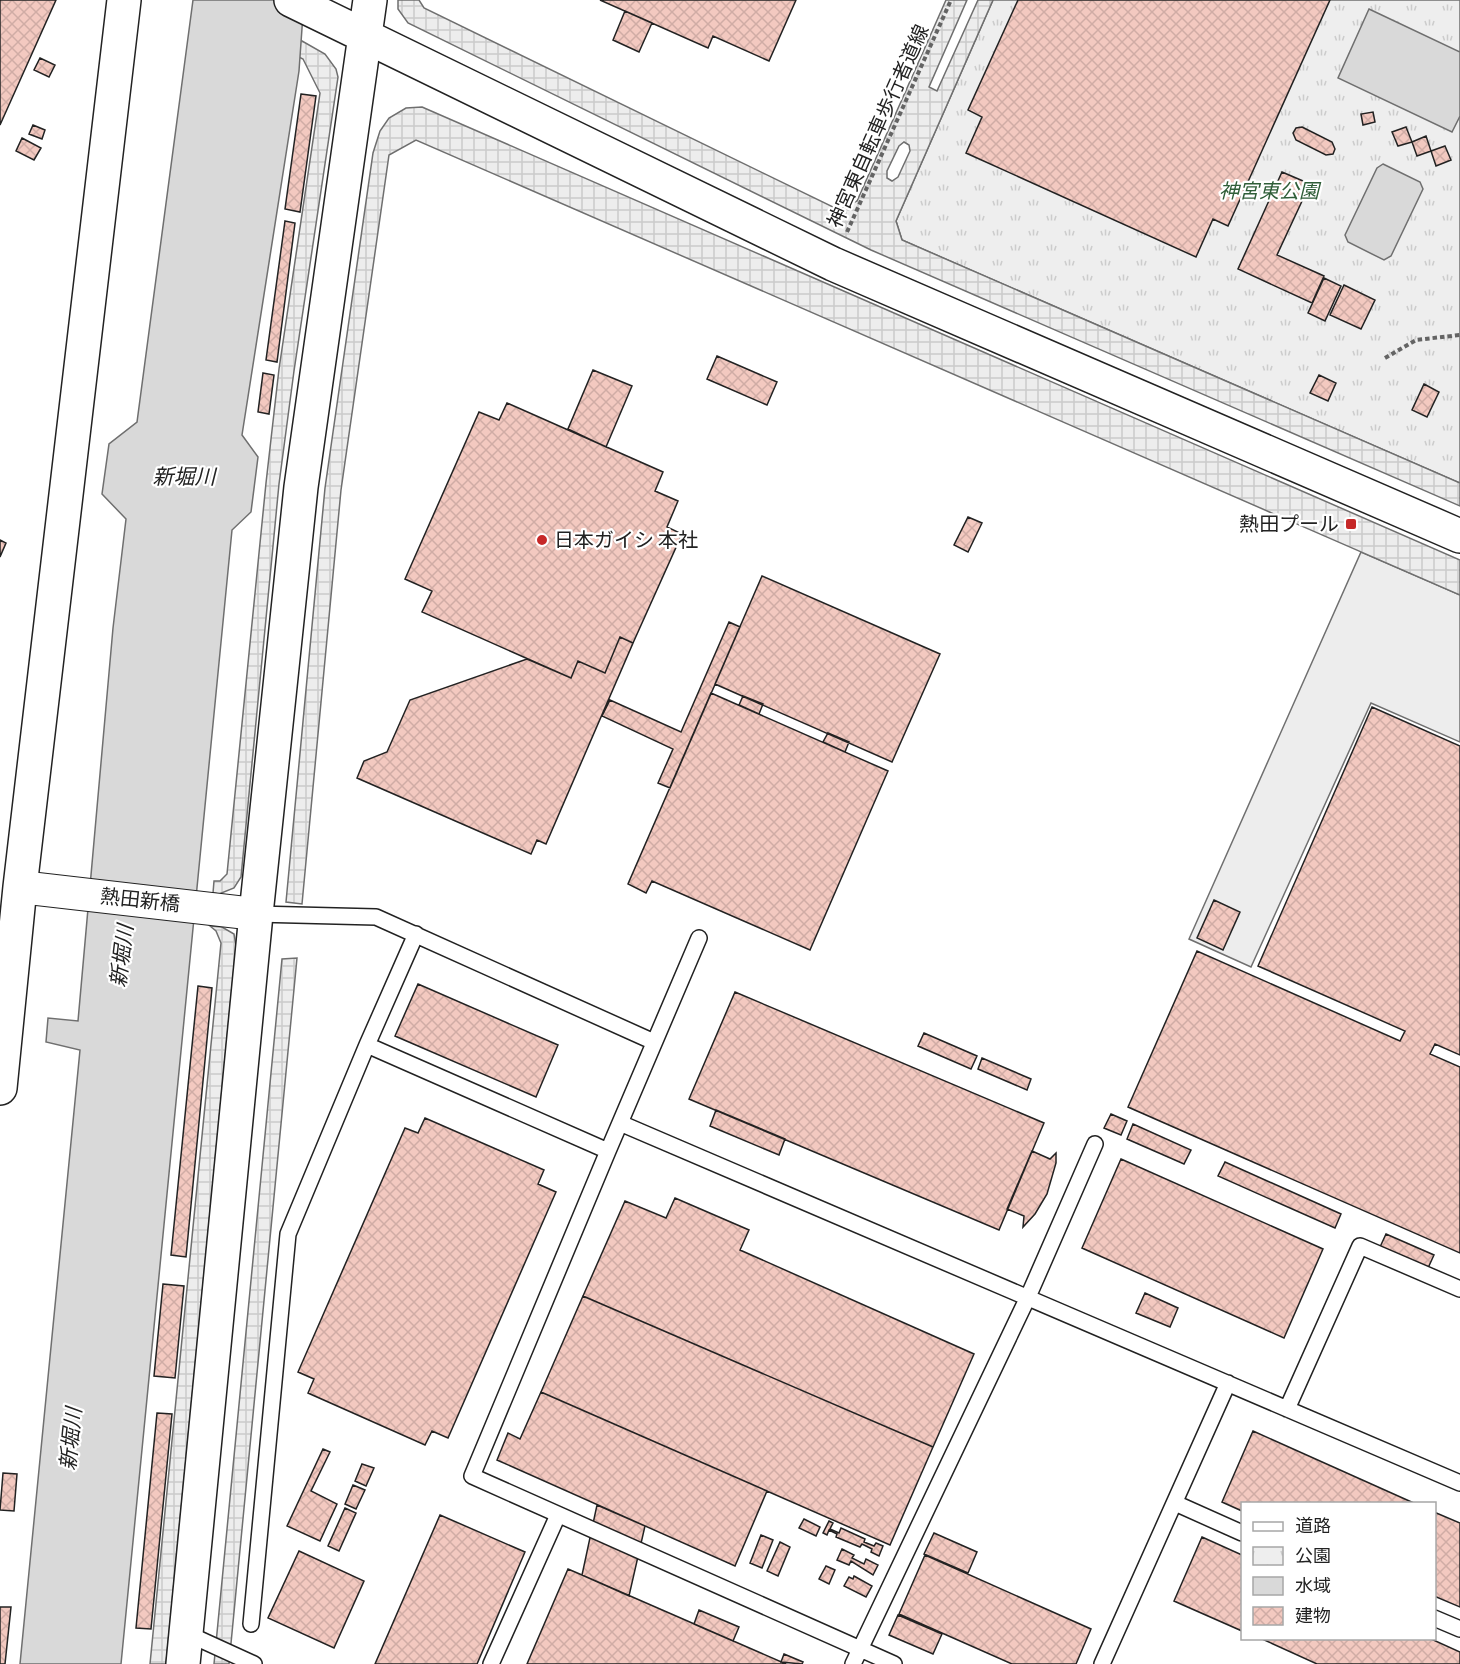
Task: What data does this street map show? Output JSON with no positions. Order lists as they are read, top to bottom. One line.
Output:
{"streets":{"street":["熱田新橋"],"path":["神宮東自転車歩行者道線"]},"water":["新堀川"],"parks":["神宮東公園"],"places":{"transit":["熱田プール"],"other":["日本ガイシ 本社"]},"legend":["道路","公園","水域","建物"]}
